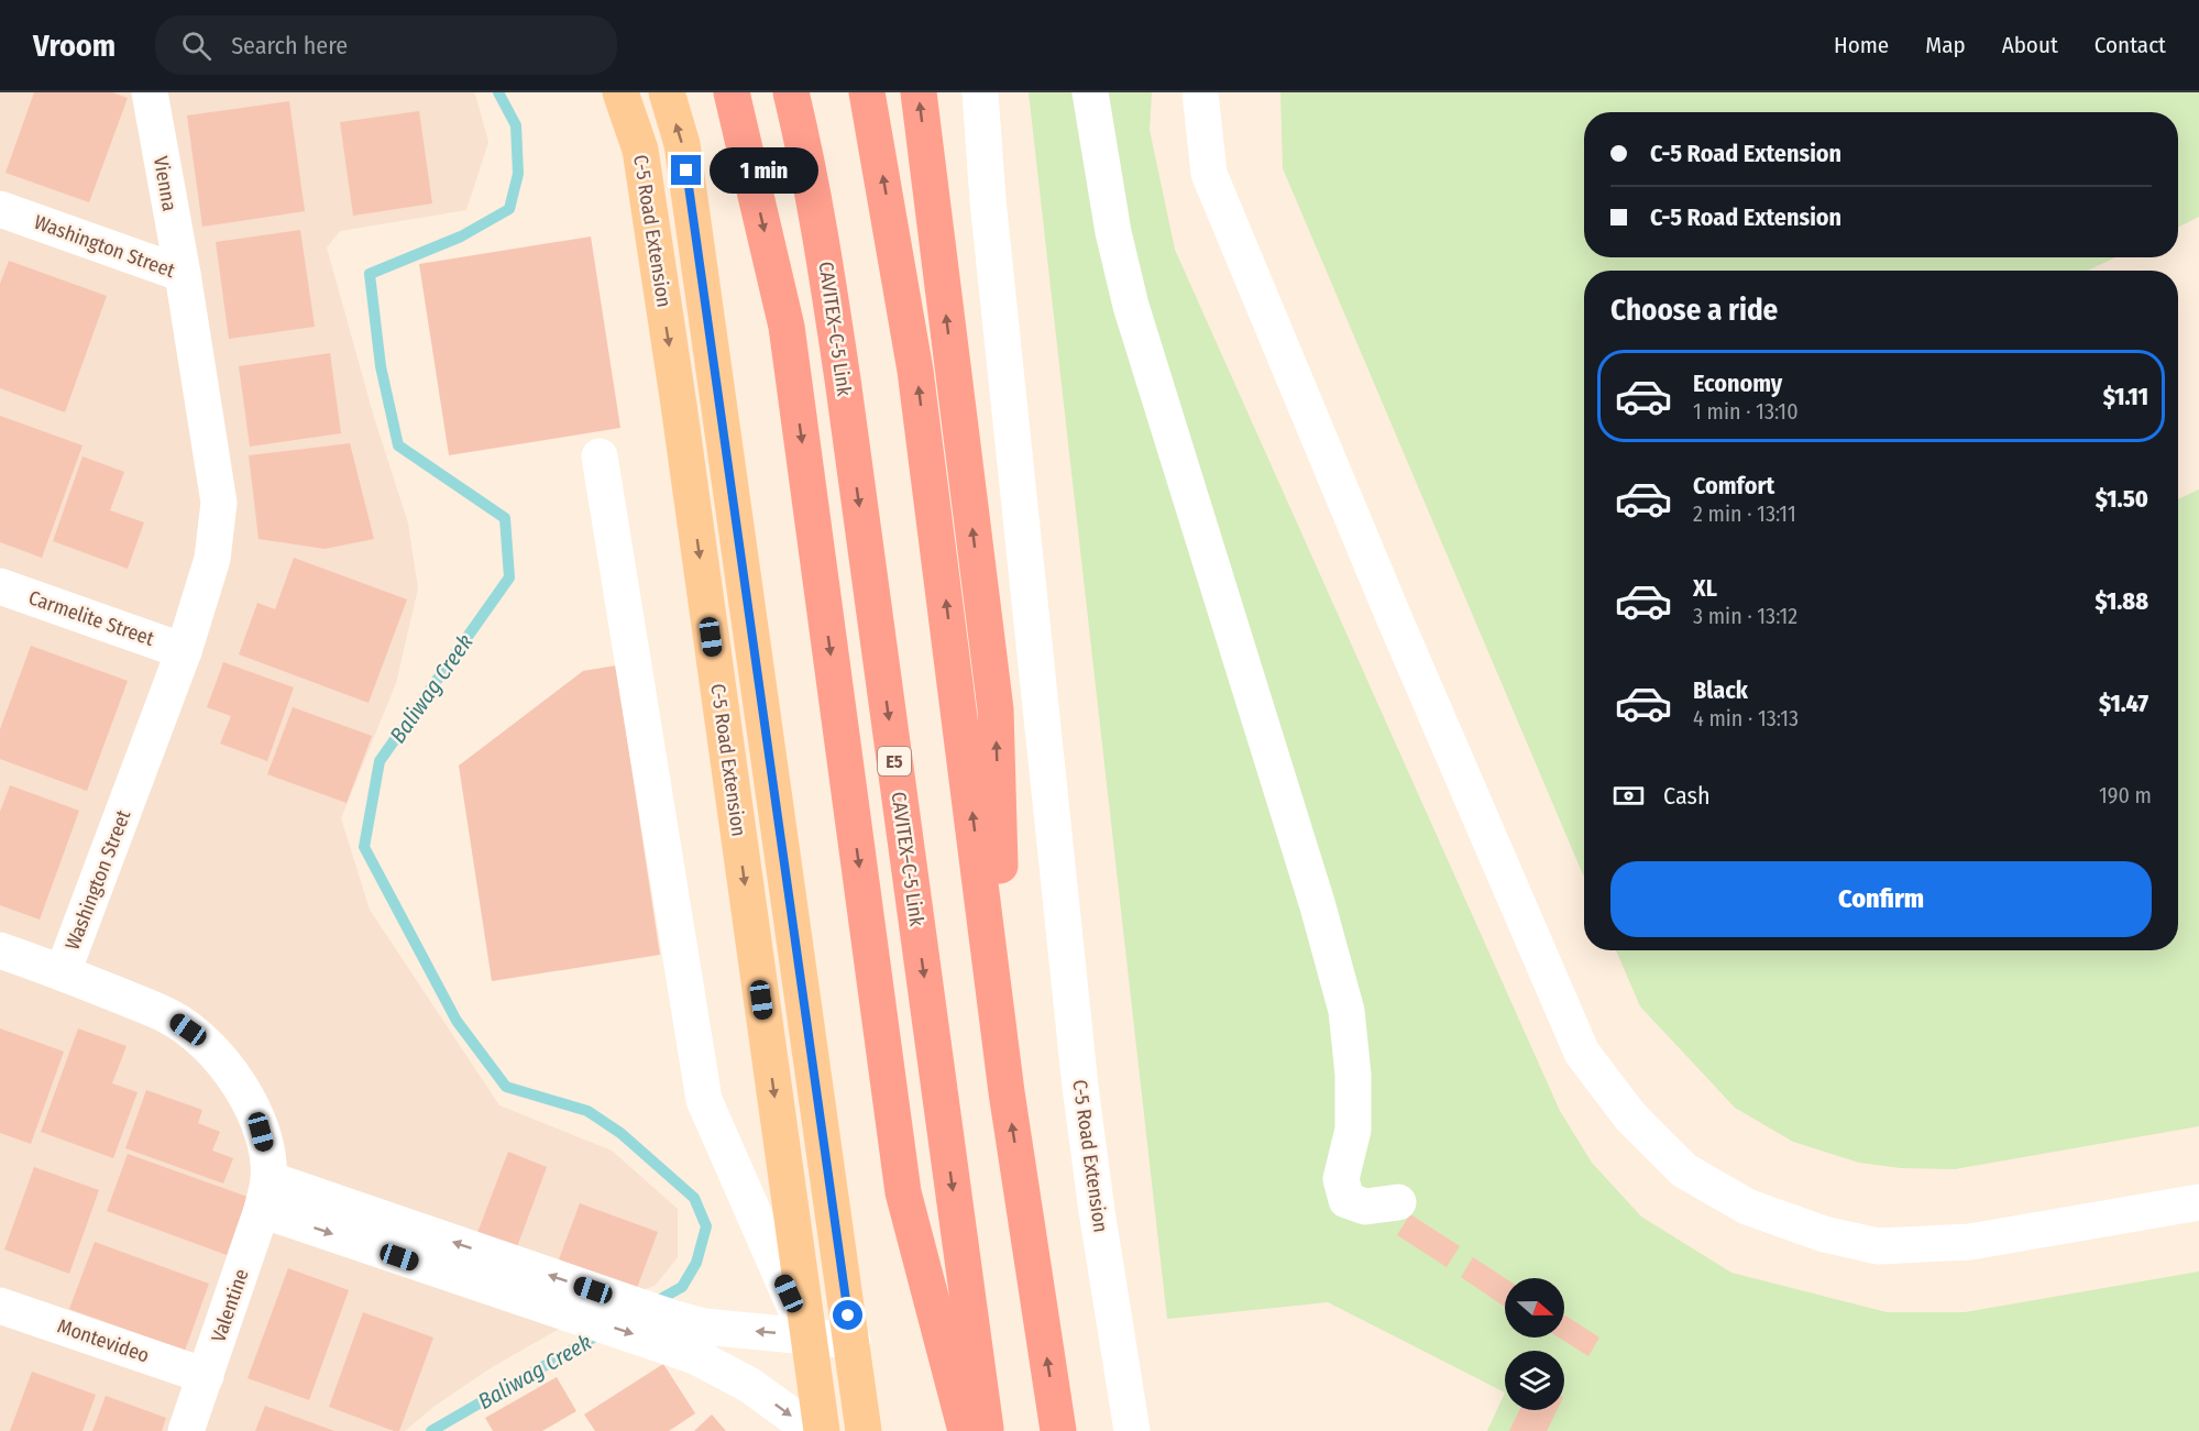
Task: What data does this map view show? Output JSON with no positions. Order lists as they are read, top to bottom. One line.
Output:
{"streets":{"highway":["CAVITEX–C-5 Link","E5"],"main road":["C-5 Road Extension"],"street":["Vienna","Washington Street","Carmelite Street","Valentine","Montevideo"]},"crossings":[["Vienna","Washington Street"],["Washington Street","Carmelite Street"],["Washington Street","Valentine"],["Valentine","Montevideo"]],"water":["Baliwag Creek"],"north":"right","page":{"header":"Vroom","search":"Search here","nav":["Home","Map","About","Contact"],"banner":["C-5 Road Extension","C-5 Road Extension"],"bubble":"1 min","heading":"Choose a ride","list":[{"name":"Economy","note":"1 min · 13:10","value":"$1.11"},{"name":"Comfort","note":"2 min · 13:11","value":"$1.50"},{"name":"XL","note":"3 min · 13:12","value":"$1.88"},{"name":"Black","note":"4 min · 13:13","value":"$1.47"}],"pay":["Cash","190 m"],"buttons":"Confirm"}}
